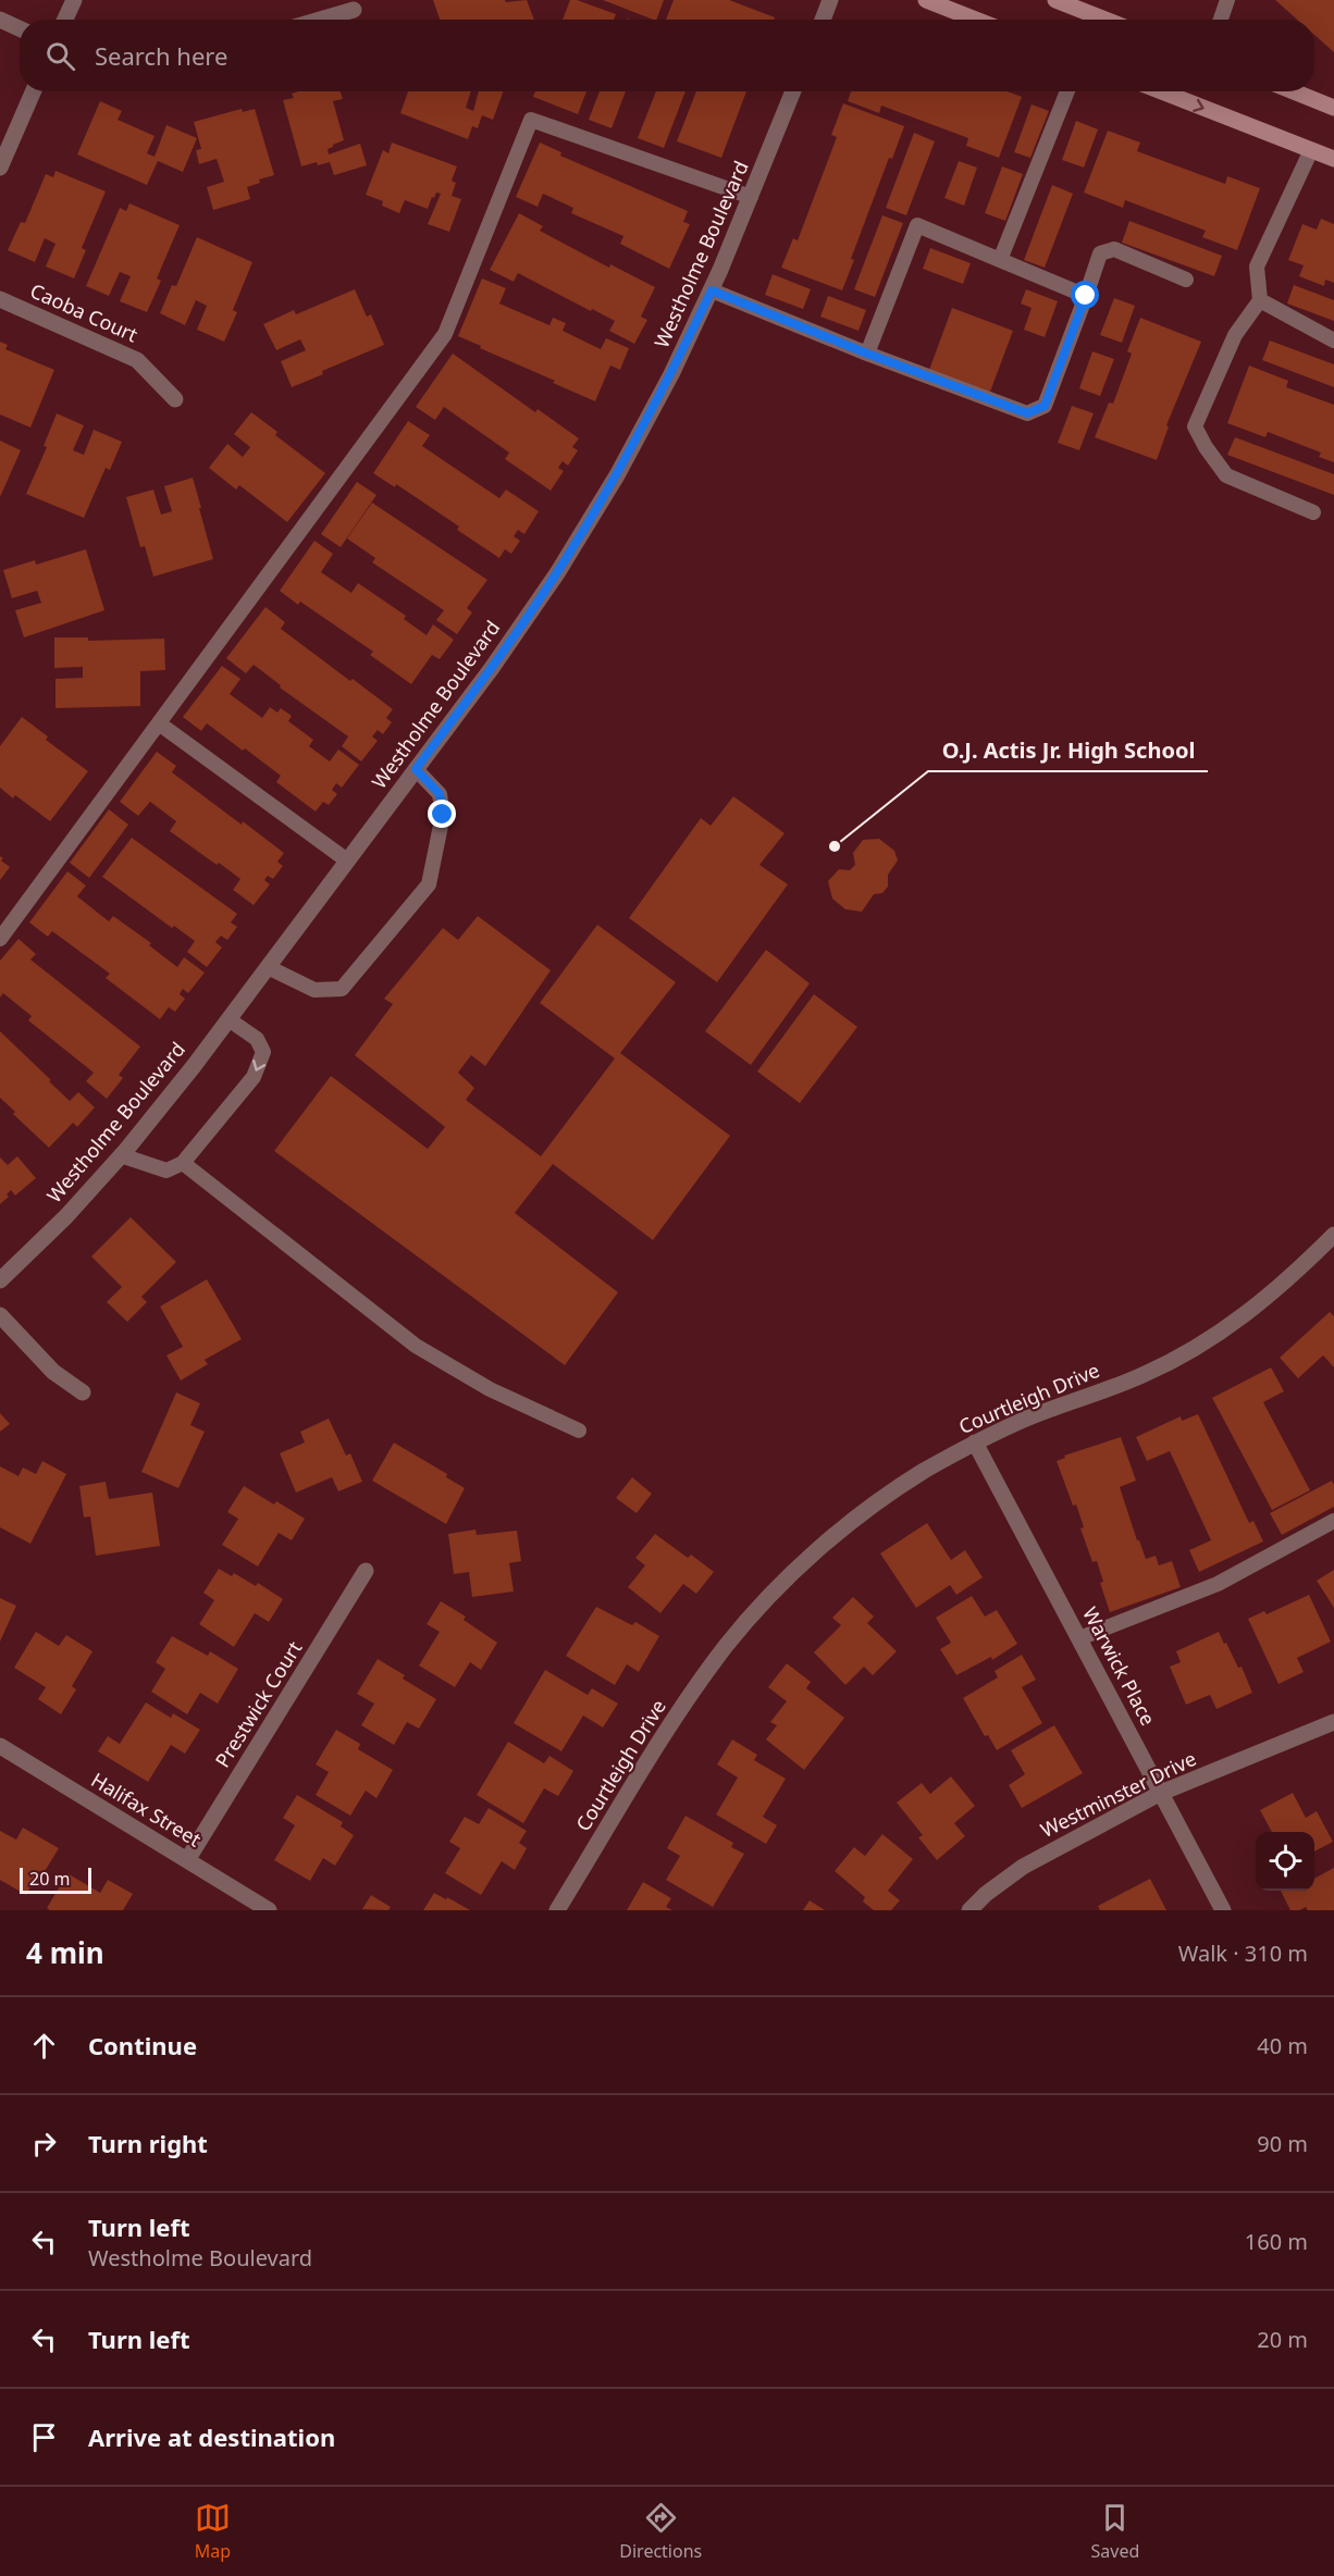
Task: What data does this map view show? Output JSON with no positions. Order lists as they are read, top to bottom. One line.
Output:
{"streets":{"street":["Westholme Boulevard","Caoba Court","Courtleigh Drive","Warwick Place","Prestwick Court","Westminster Drive","Halifax Street"]},"crossings":[["Courtleigh Drive","Warwick Place"],["Warwick Place","Westminster Drive"],["Prestwick Court","Halifax Street"]],"places":["O.J. Actis Jr. High School"],"scale_bar":"20 m","page":{"search":"Search here","scale":"20 m","heading":["4 min","Walk · 310 m"],"list":[["Continue","40 m"],["Turn right","90 m"],["Turn left","Westholme Boulevard","160 m"],["Turn left","20 m"],"Arrive at destination"],"nav":["Map","Directions","Saved"]}}
